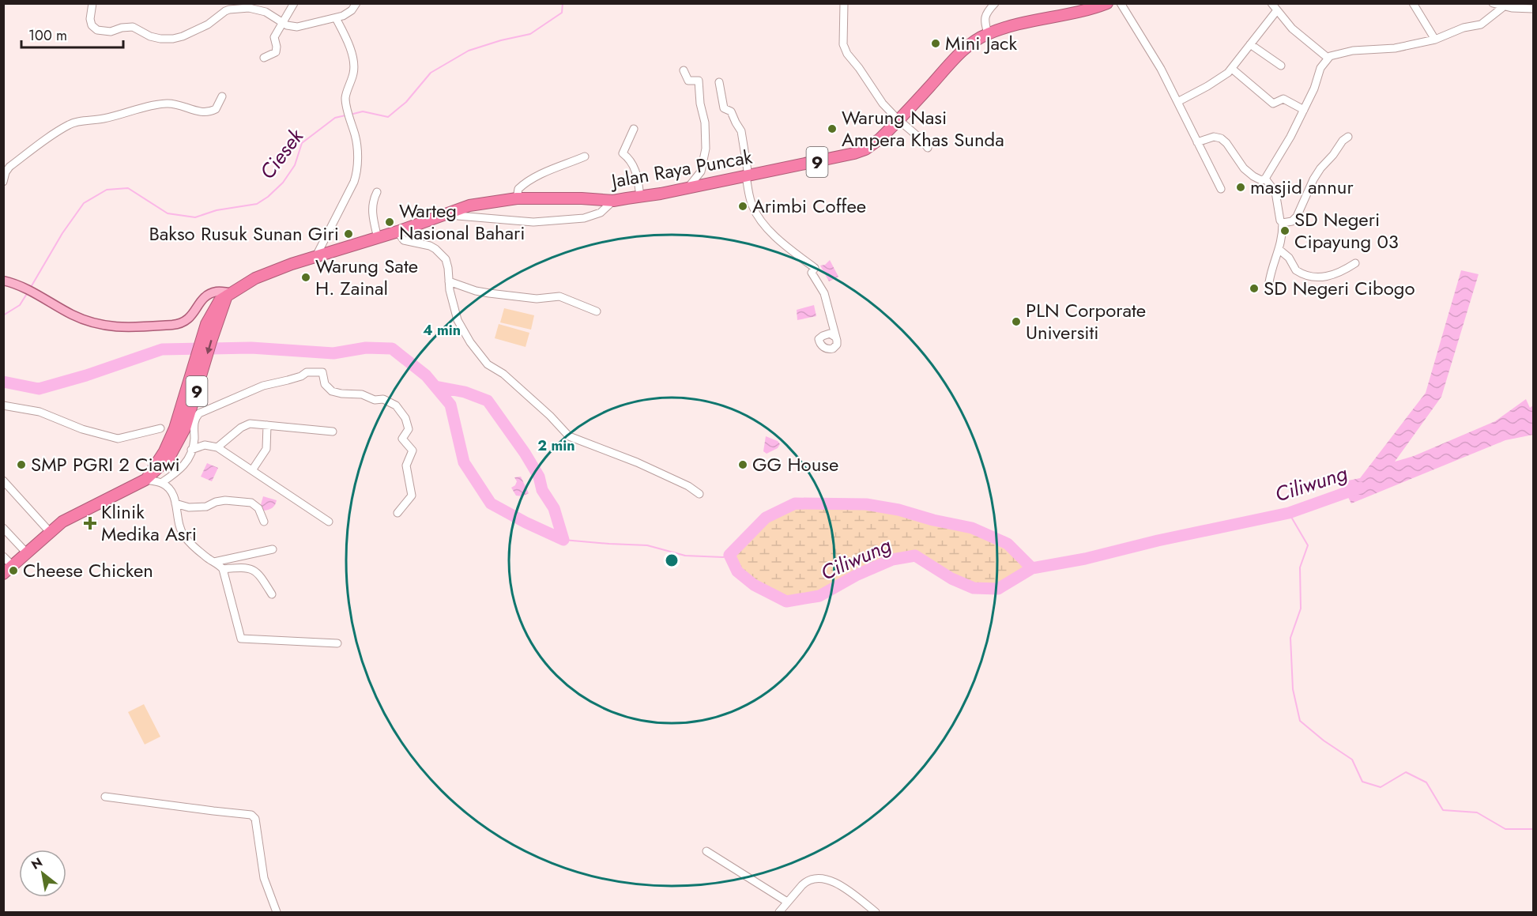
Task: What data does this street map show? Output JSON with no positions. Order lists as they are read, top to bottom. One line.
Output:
{"streets":{"highway":["9","Jalan Raya Puncak"]},"water":["Ciesek","Ciliwung"],"places":{"other":["Mini Jack","Warung Nasi Ampera Khas Sunda","masjid annur","Arimbi Coffee","Warteg Nasional Bahari","SD Negeri Cipayung 03","Bakso Rusuk Sunan Giri","Warung Sate H. Zainal","SD Negeri Cibogo","PLN Corporate Universiti","SMP PGRI 2 Ciawi","GG House","Cheese Chicken"],"health":["Klinik Medika Asri"]},"scale_bar":"100 m","north":"top left","rings":["4 min","2 min"]}
